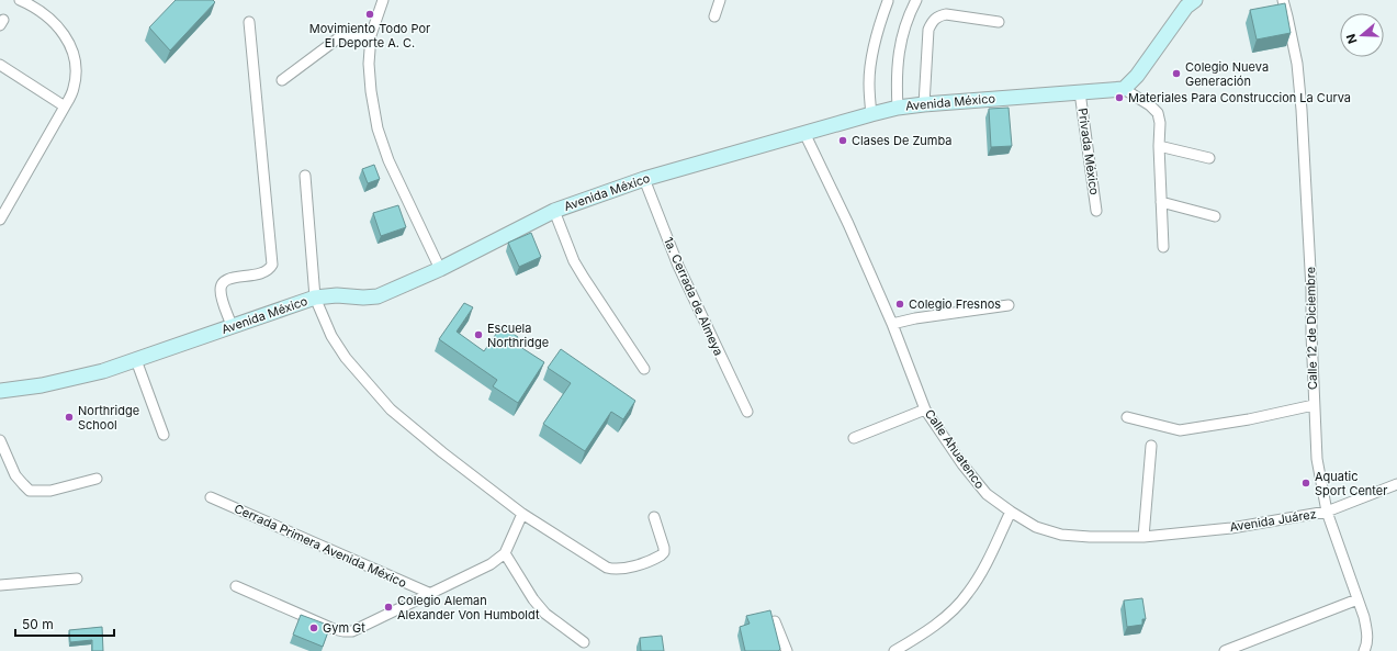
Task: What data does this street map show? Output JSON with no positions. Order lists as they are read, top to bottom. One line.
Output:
{"streets":{"main road":["Avenida México"],"street":["Privada México","1a. Cerrada de Almeya","Calle 12 de Diciembre","Calle Ahuatenco","Avenida Juárez","Cerrada Primera Avenida México"]},"crossings":[["Avenida México","Privada México"],["Avenida México","1a. Cerrada de Almeya"],["Avenida México","Calle Ahuatenco"],["Calle 12 de Diciembre","Avenida Juárez"],["Calle Ahuatenco","Avenida Juárez"]],"places":["Movimiento Todo Por El Deporte A. C.","Colegio Nueva Generación","Materiales Para Construccion La Curva","Clases De Zumba","Colegio Fresnos","Escuela Northridge","Northridge School","Aquatic Sport Center","Colegio Aleman Alexander Von Humboldt","Gym Gt"],"scale_bar":"50 m","north":"left"}
